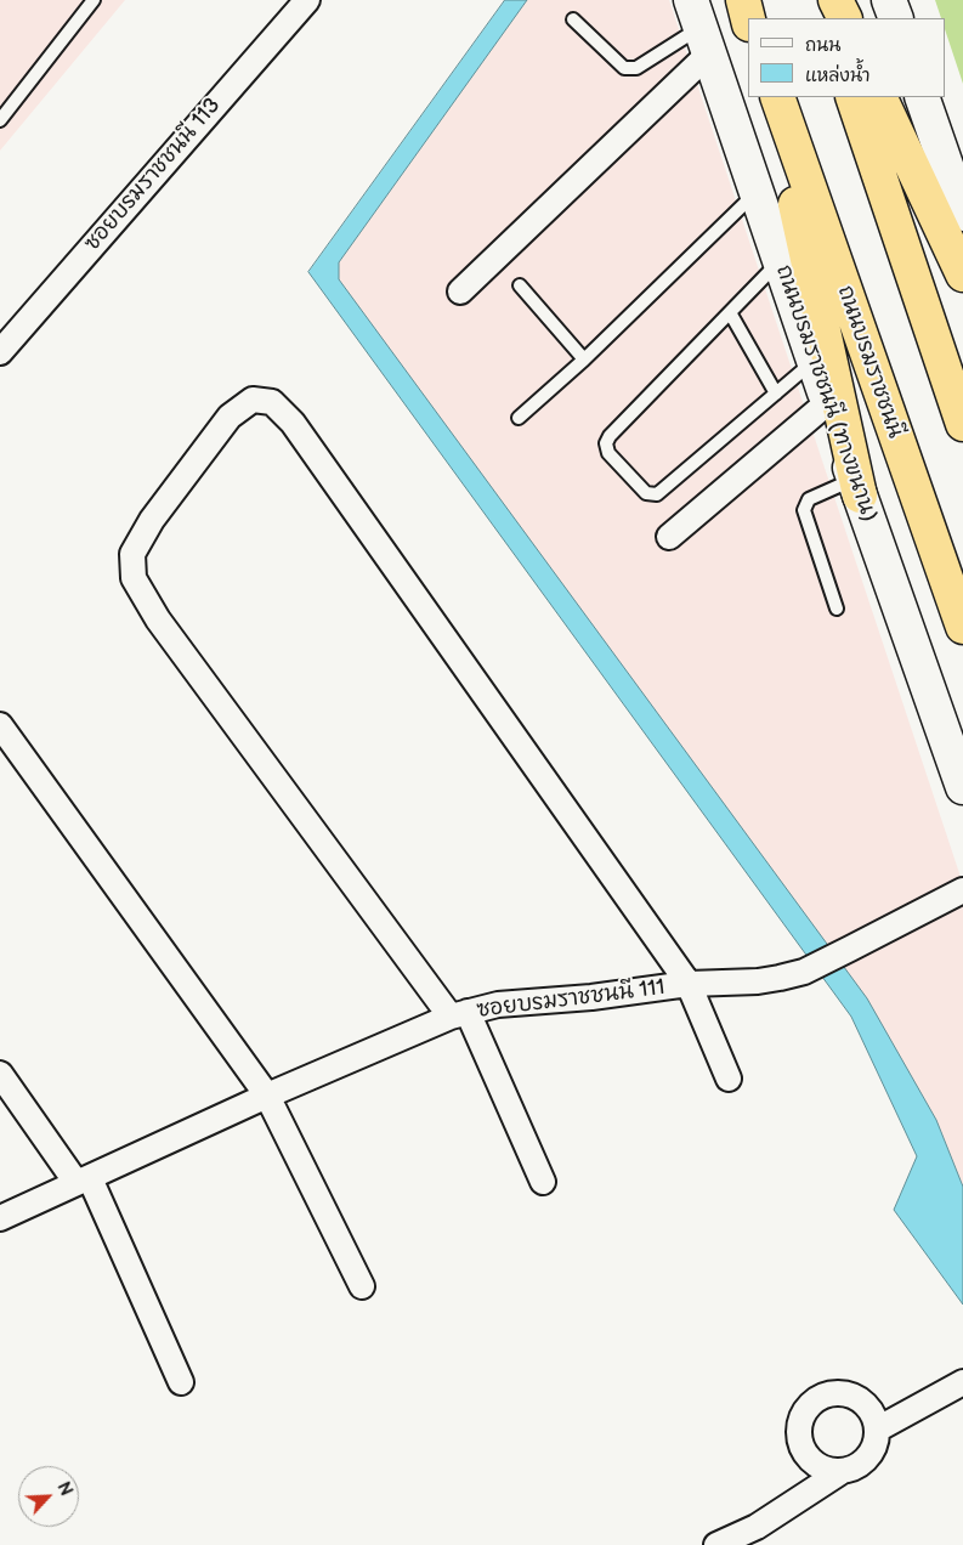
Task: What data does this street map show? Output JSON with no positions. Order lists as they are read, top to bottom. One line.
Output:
{"streets":{"highway":["ถนนบรมราชชนนี"],"main road":["ถนนบรมราชชนนี (ทางขนาน)"],"street":["ซอยบรมราชชนนี 113","ซอยบรมราชชนนี 111"]},"legend":["ถนน","แหล่งน้ำ"],"north":"top right"}
